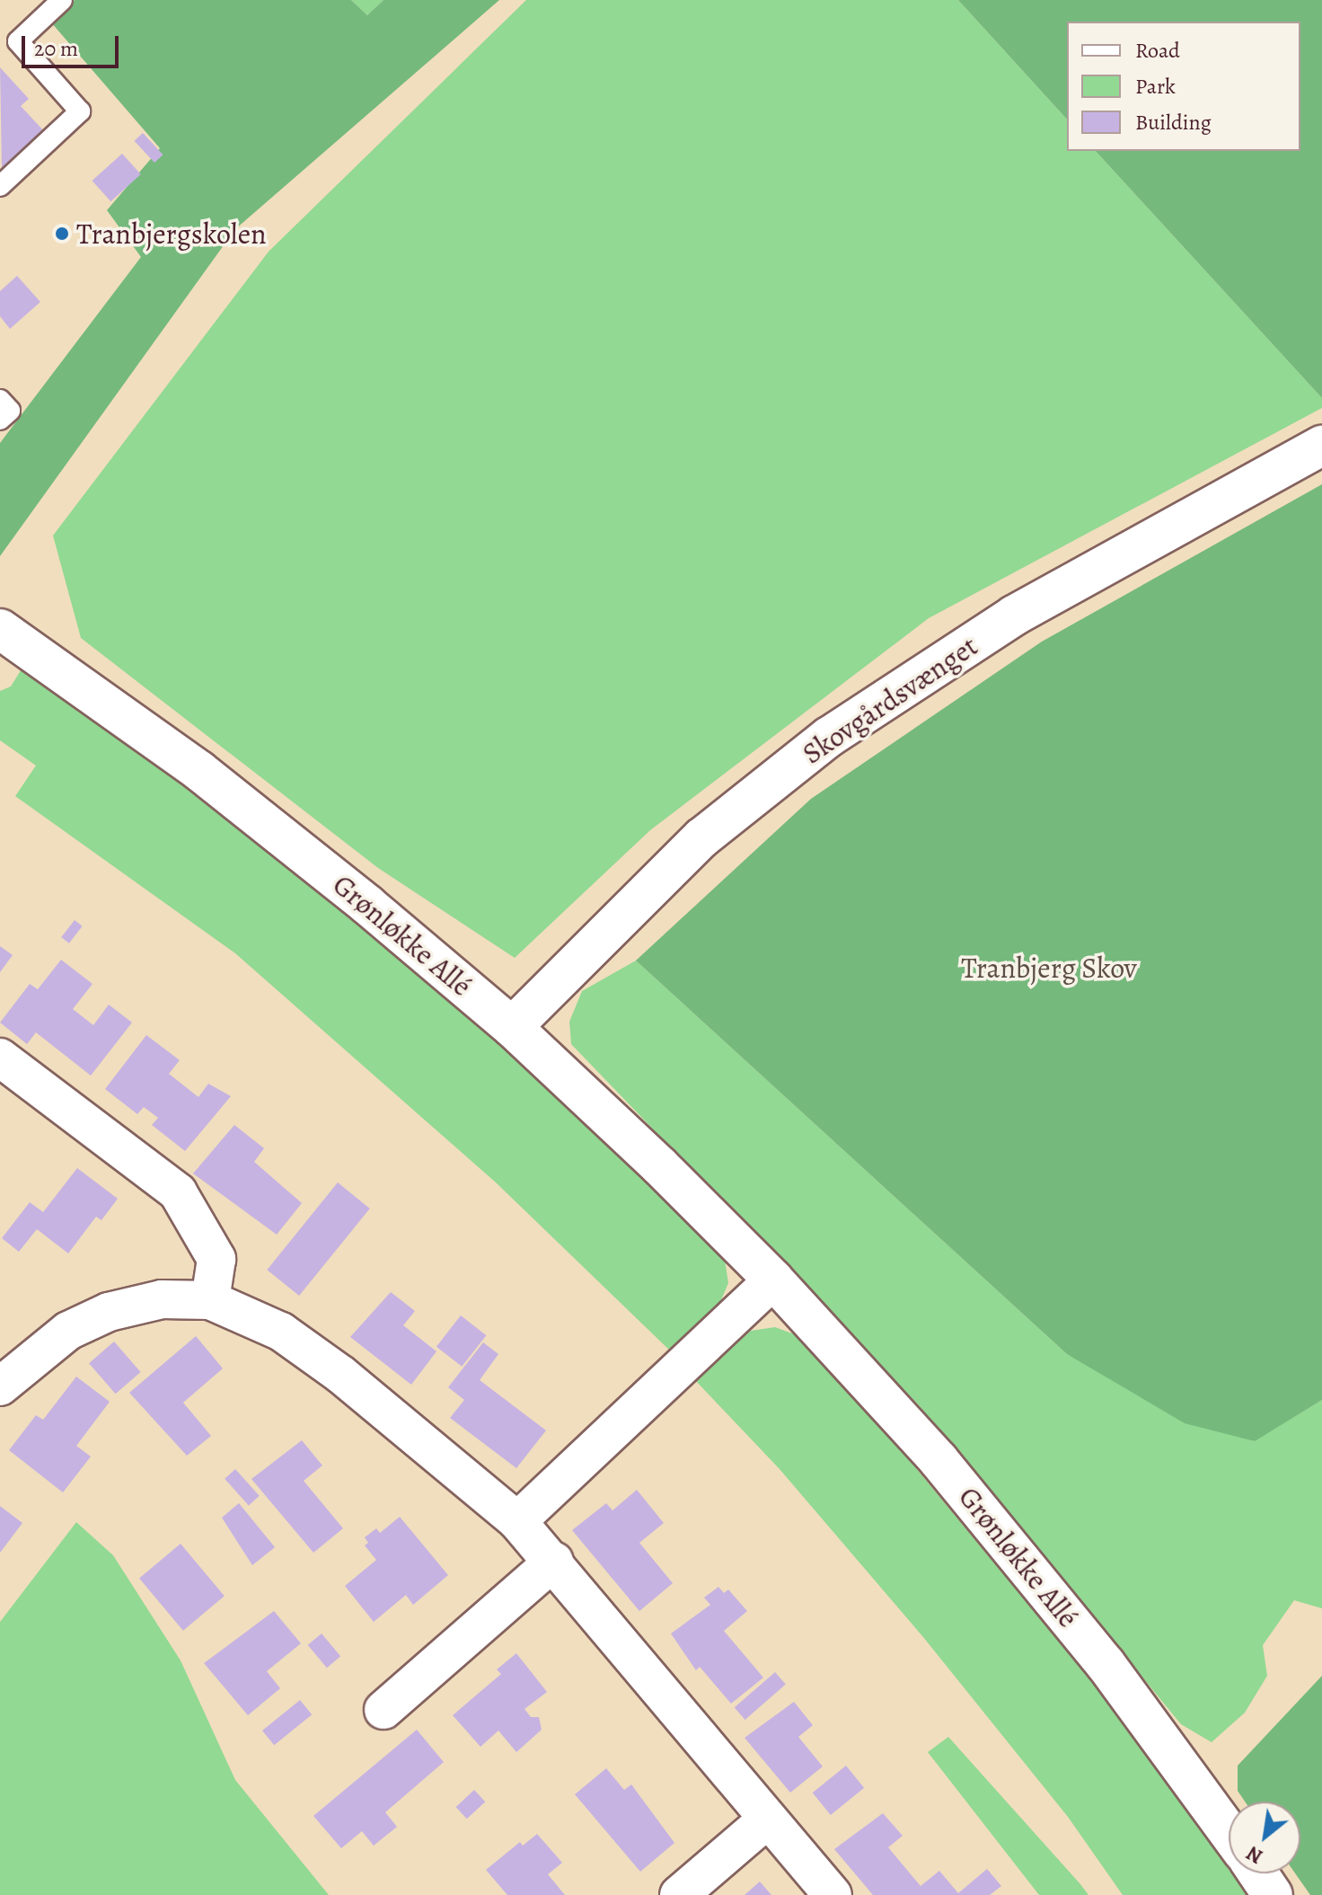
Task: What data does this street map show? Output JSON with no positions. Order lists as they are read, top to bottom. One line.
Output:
{"streets":{"street":["Skovgårdsvænget","Grønløkke Allé"]},"crossings":[["Skovgårdsvænget","Grønløkke Allé"]],"parks":["Tranbjerg Skov"],"places":["Tranbjergskolen"],"legend":["Road","Park","Building"],"scale_bar":"20 m","north":"bottom left"}
